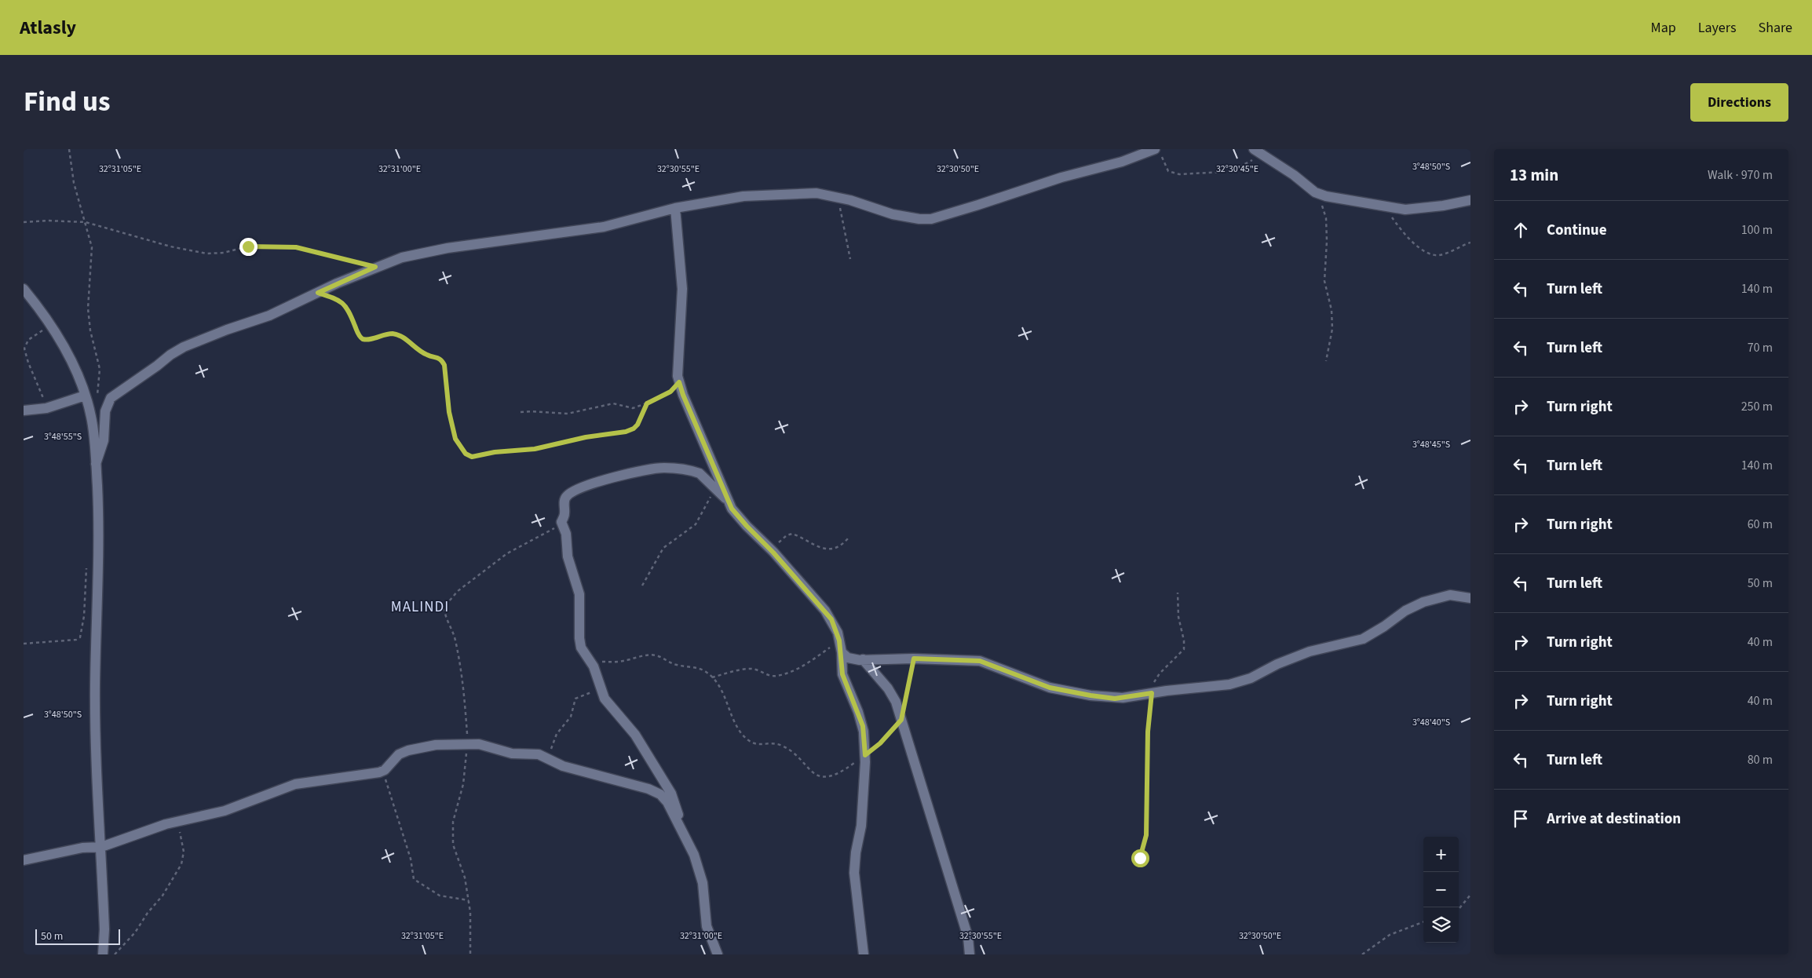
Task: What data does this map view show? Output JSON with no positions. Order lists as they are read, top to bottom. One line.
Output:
{"districts":["MALINDI"],"scale_bar":"50 m","page":{"header":"Atlasly","nav":["Map","Layers","Share"],"title":"Find us","buttons":"Directions","heading":["13 min","Walk · 970 m"],"list":[["Continue","100 m"],["Turn left","140 m"],["Turn left","70 m"],["Turn right","250 m"],["Turn left","140 m"],["Turn right","60 m"],["Turn left","50 m"],["Turn right","40 m"],["Turn right","40 m"],["Turn left","80 m"],"Arrive at destination"],"map_buttons":["+","−"],"scale":"50 m"},"coordinates":["3°48'50\"S","32°31'05\"E","32°31'00\"E","32°30'55\"E","32°30'50\"E","32°30'45\"E","3°48'55\"S","3°48'45\"S","3°48'40\"S"]}
